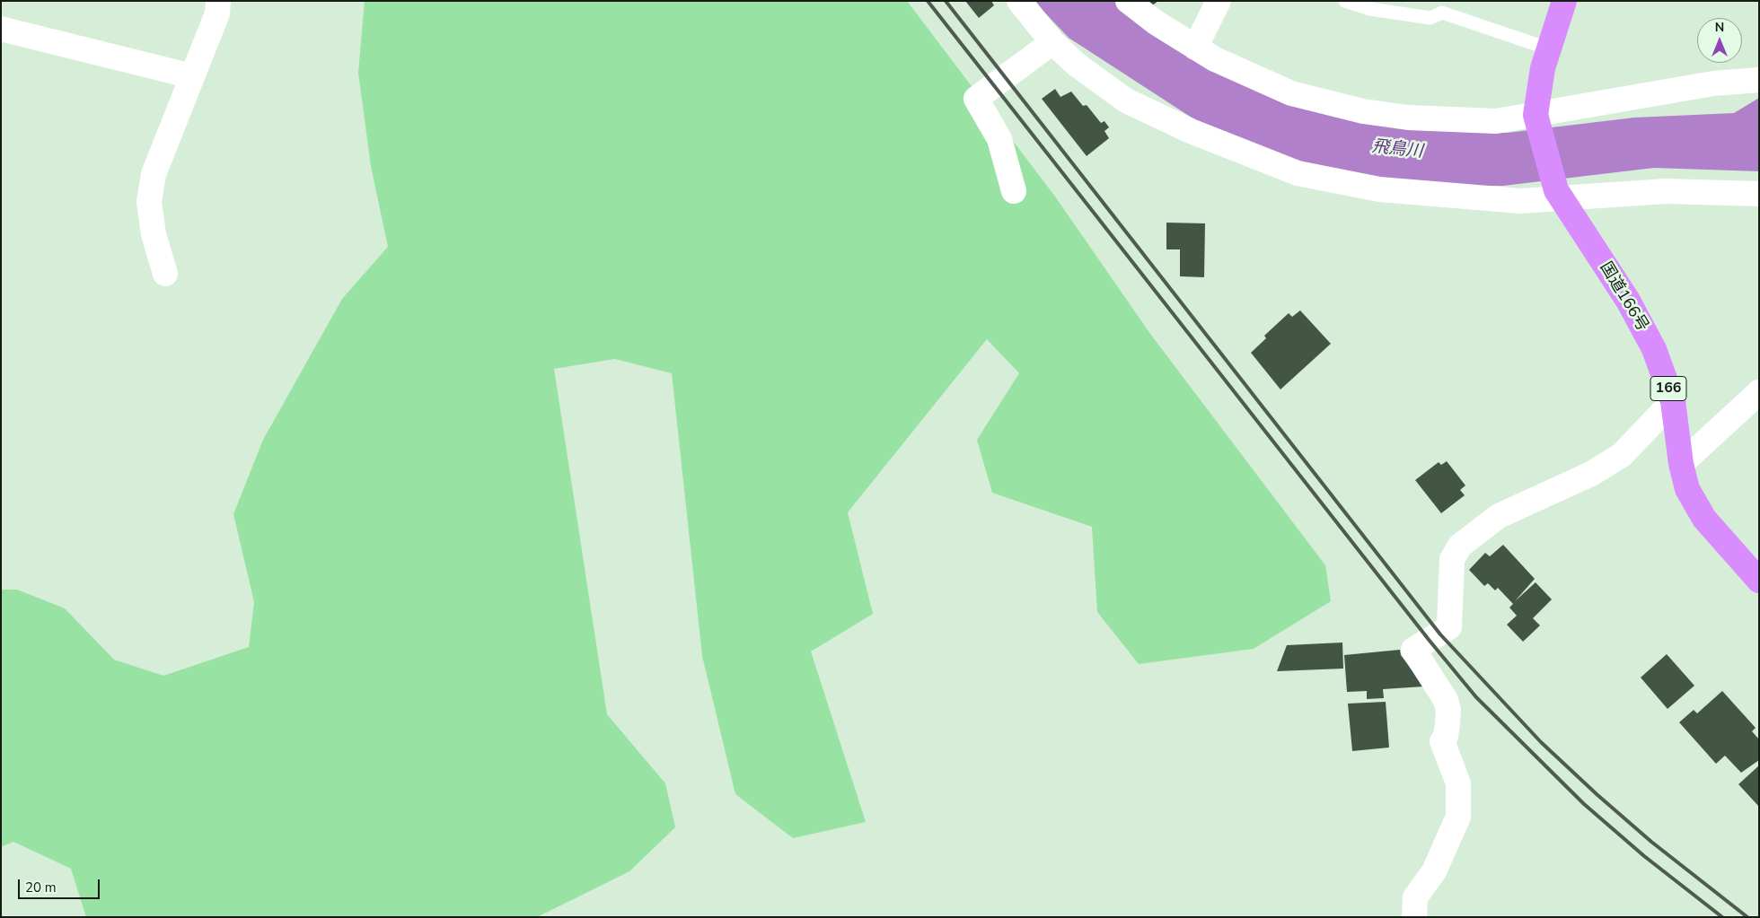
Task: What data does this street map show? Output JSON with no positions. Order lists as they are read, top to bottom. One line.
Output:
{"streets":{"highway":["国道166号","166"]},"water":["飛鳥川"],"scale_bar":"20 m","north":"top"}
